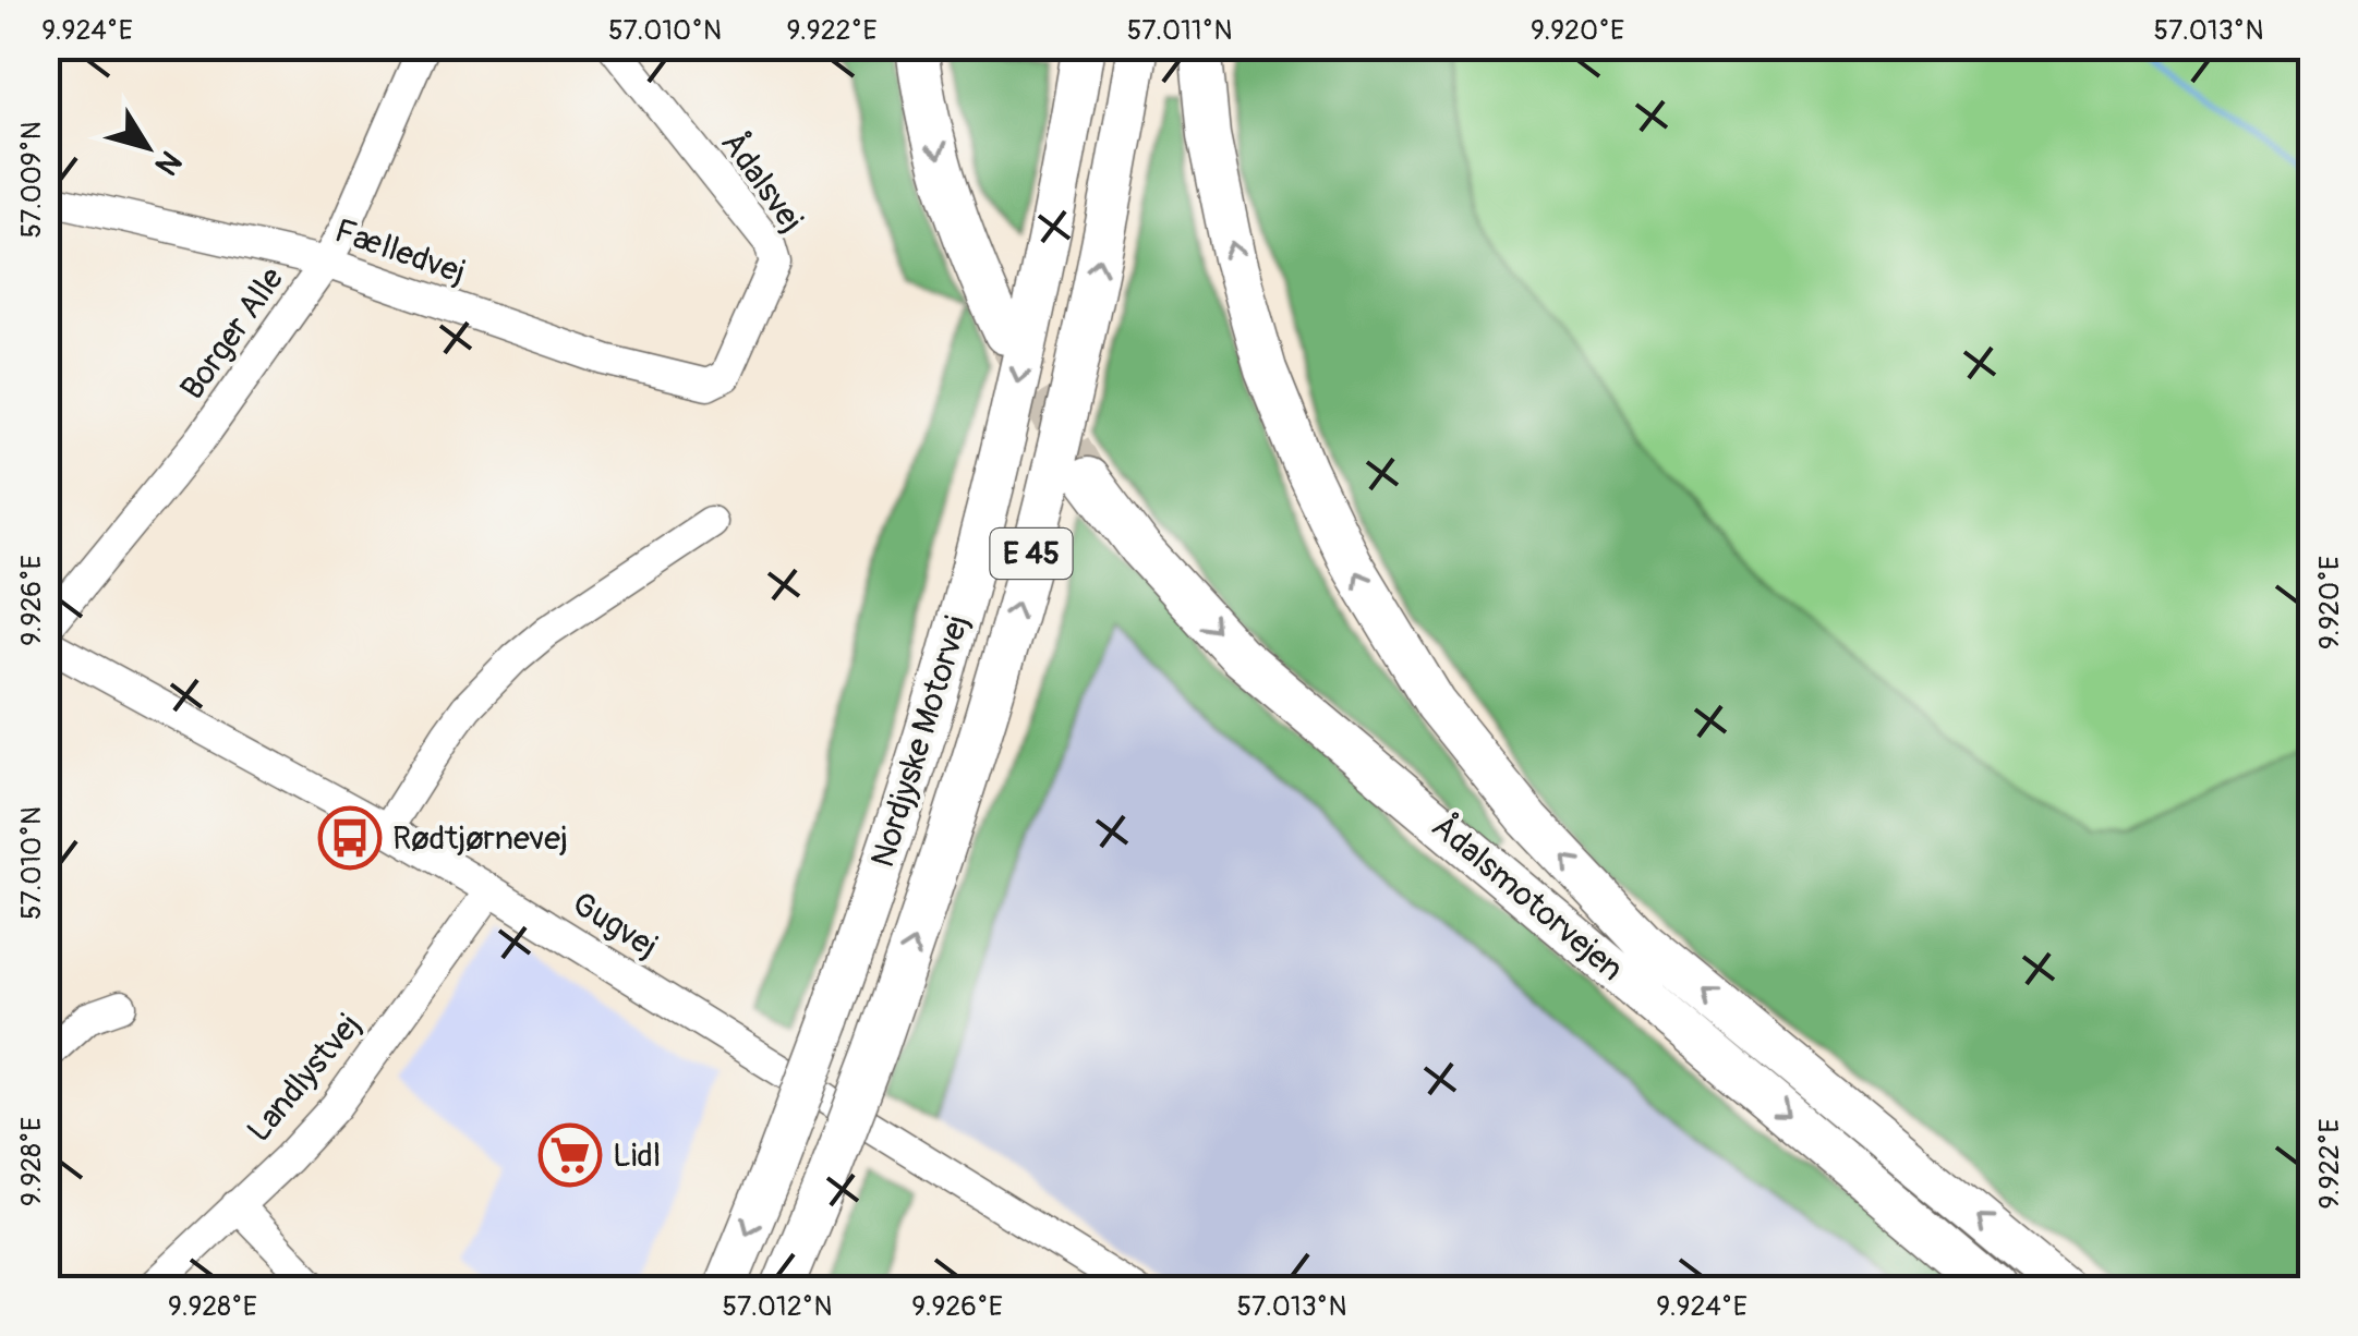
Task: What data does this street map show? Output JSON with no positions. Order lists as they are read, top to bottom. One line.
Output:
{"streets":{"highway":["E 45","Nordjyske Motorvej","Ådalsmotorvejen"],"street":["Ådalsvej","Fælledvej","Borger Alle","Gugvej","Landlystvej"]},"crossings":[["Ådalsvej","Fælledvej"],["Fælledvej","Borger Alle"],["Gugvej","Landlystvej"]],"places":{"bus stop":["Rødtjørnevej"],"supermarket":["Lidl"]},"north":"bottom right","coordinates":["9.924°E","57.010°N","9.922°E","57.011°N","9.920°E","57.013°N","57.009°N","9.926°E","9.928°E","57.012°N"]}
